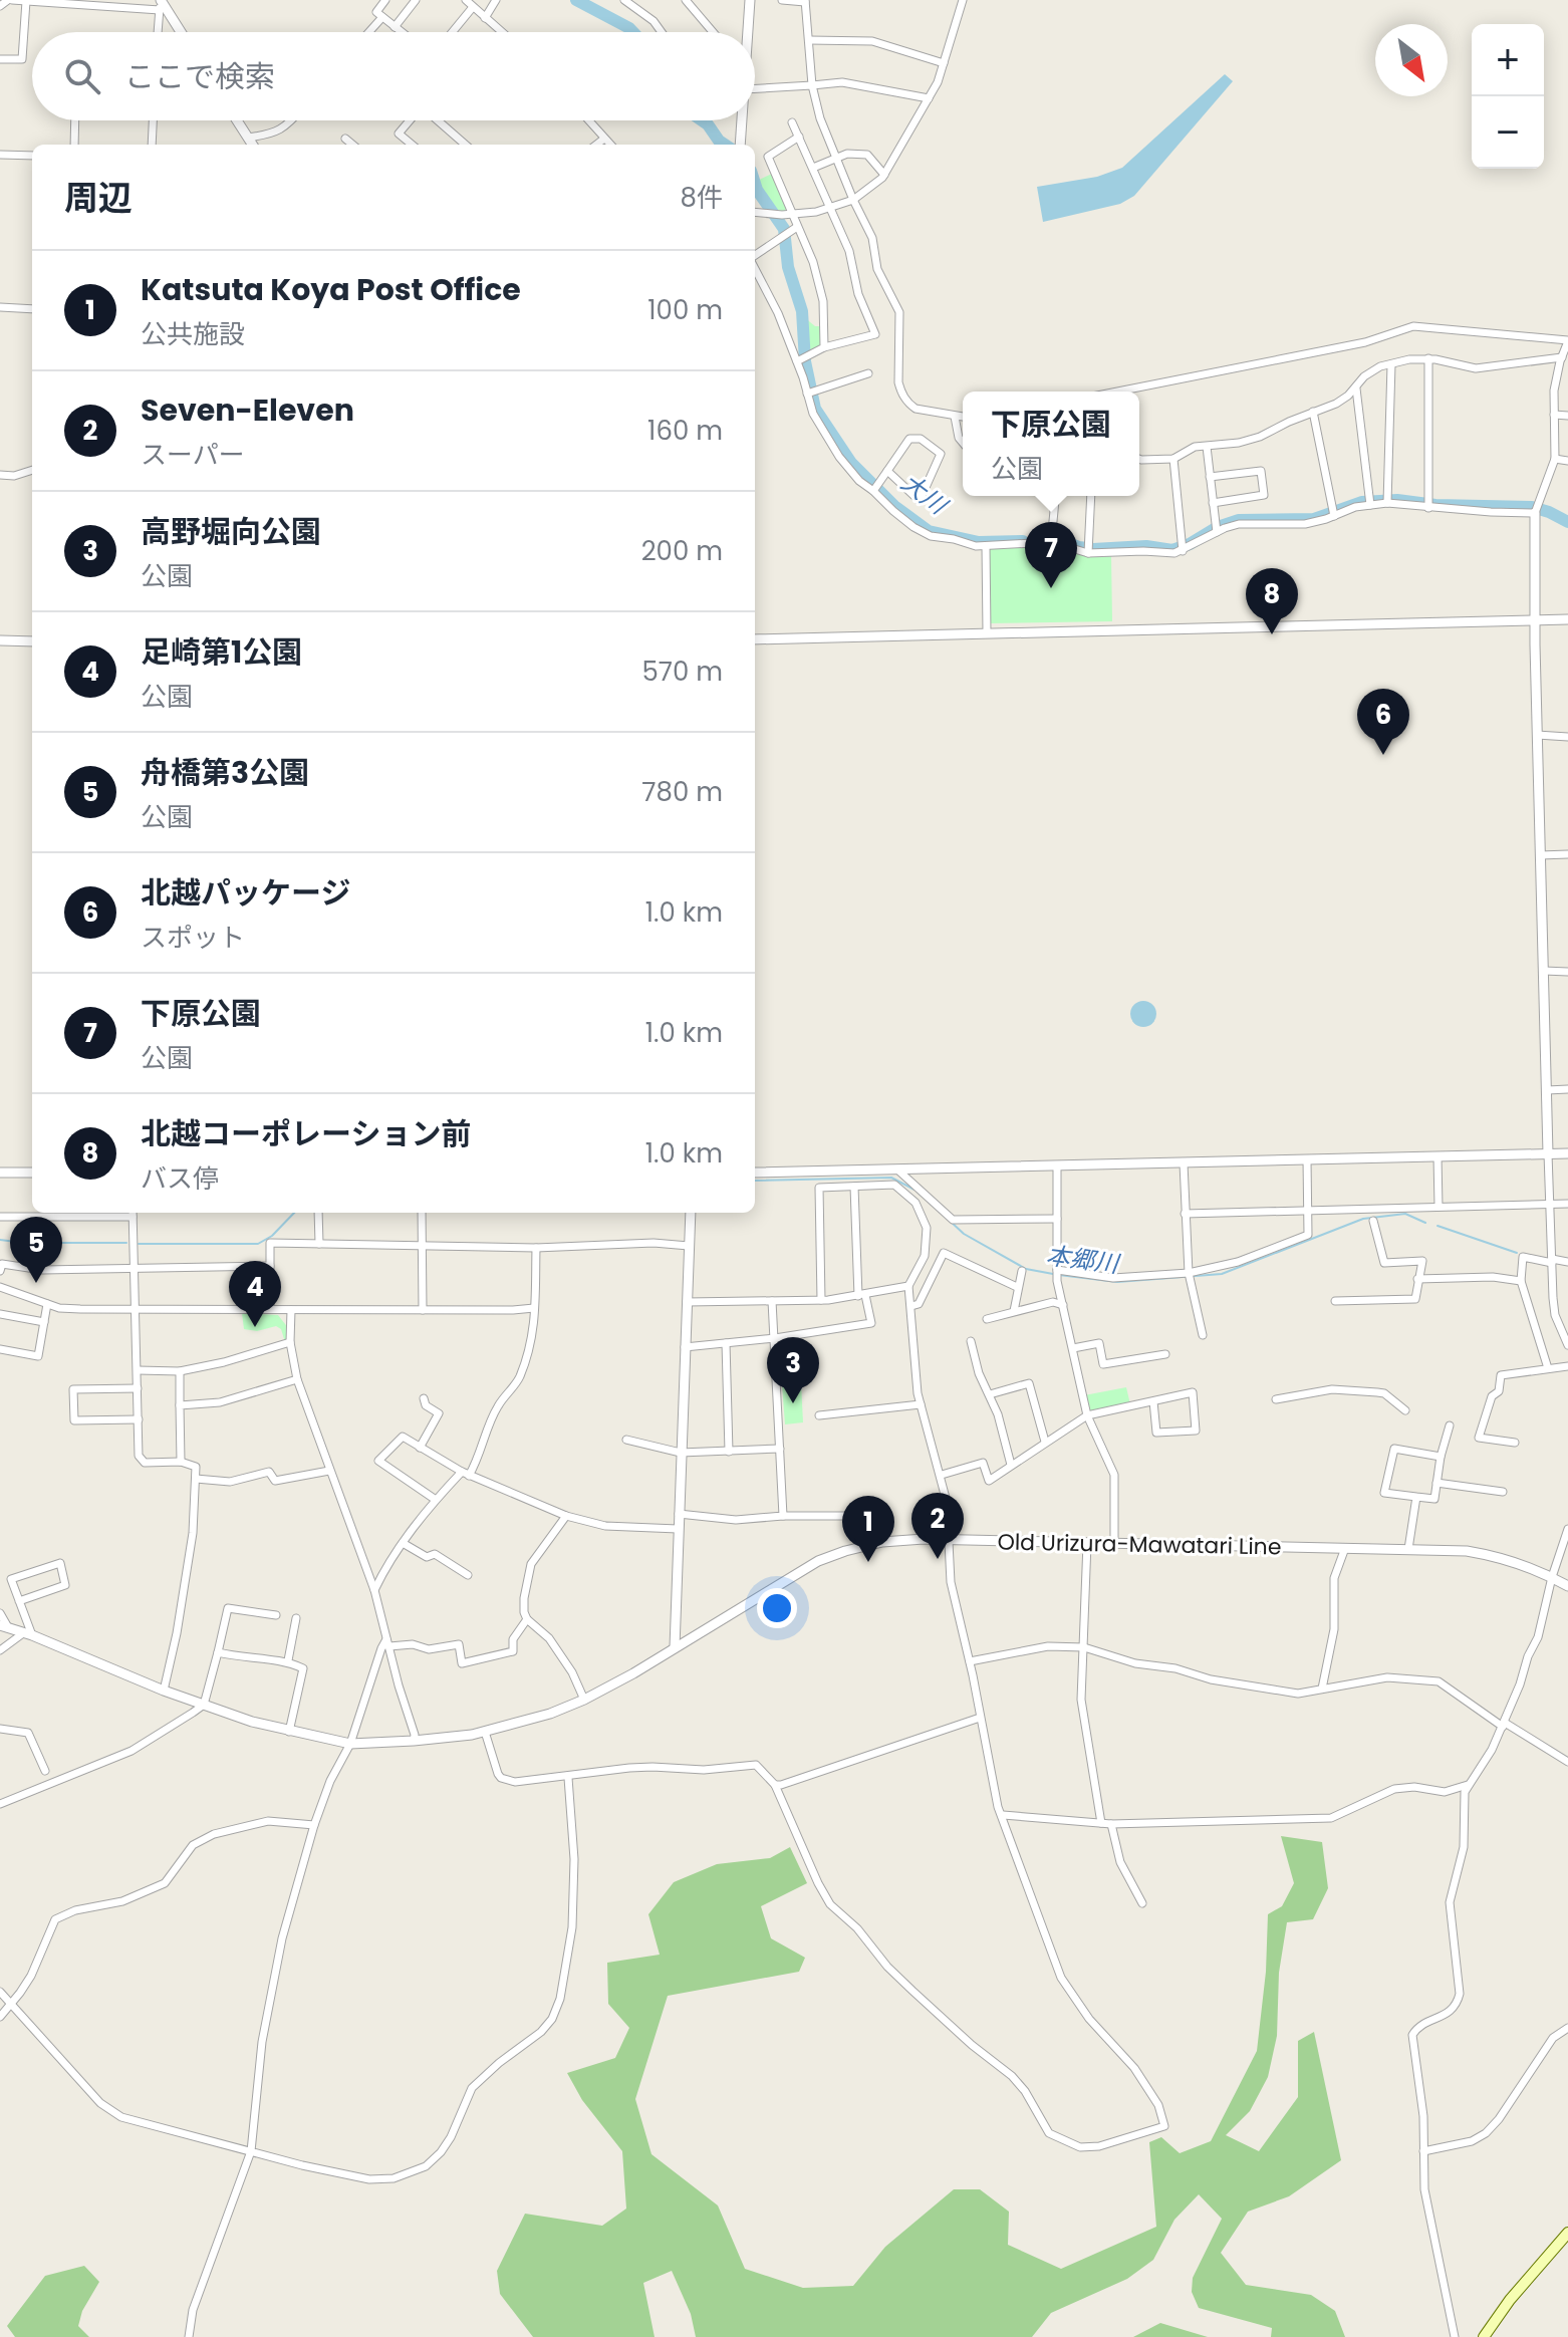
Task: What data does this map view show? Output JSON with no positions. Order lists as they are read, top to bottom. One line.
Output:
{"streets":{"street":["Old Urizura-Mawatari Line"]},"water":["大川","本郷川"],"north":"bottom right","page":{"map_buttons":["+","−"],"search":"ここで検索","heading":["周辺","8件"],"list":[{"mark":"1","name":"Katsuta Koya Post Office","note":"公共施設","value":"100 m"},{"mark":"2","name":"Seven-Eleven","note":"スーパー","value":"160 m"},{"mark":"3","name":"高野堀向公園","note":"公園","value":"200 m"},{"mark":"4","name":"足崎第1公園","note":"公園","value":"570 m"},{"mark":"5","name":"舟橋第3公園","note":"公園","value":"780 m"},{"mark":"6","name":"北越パッケージ","note":"スポット","value":"1.0 km"},{"mark":"7","name":"下原公園","note":"公園","value":"1.0 km"},{"mark":"8","name":"北越コーポレーション前","note":"バス停","value":"1.0 km"}],"popup":["下原公園","公園"],"pins":["7","8","6","5","4","3","2","1"]}}
